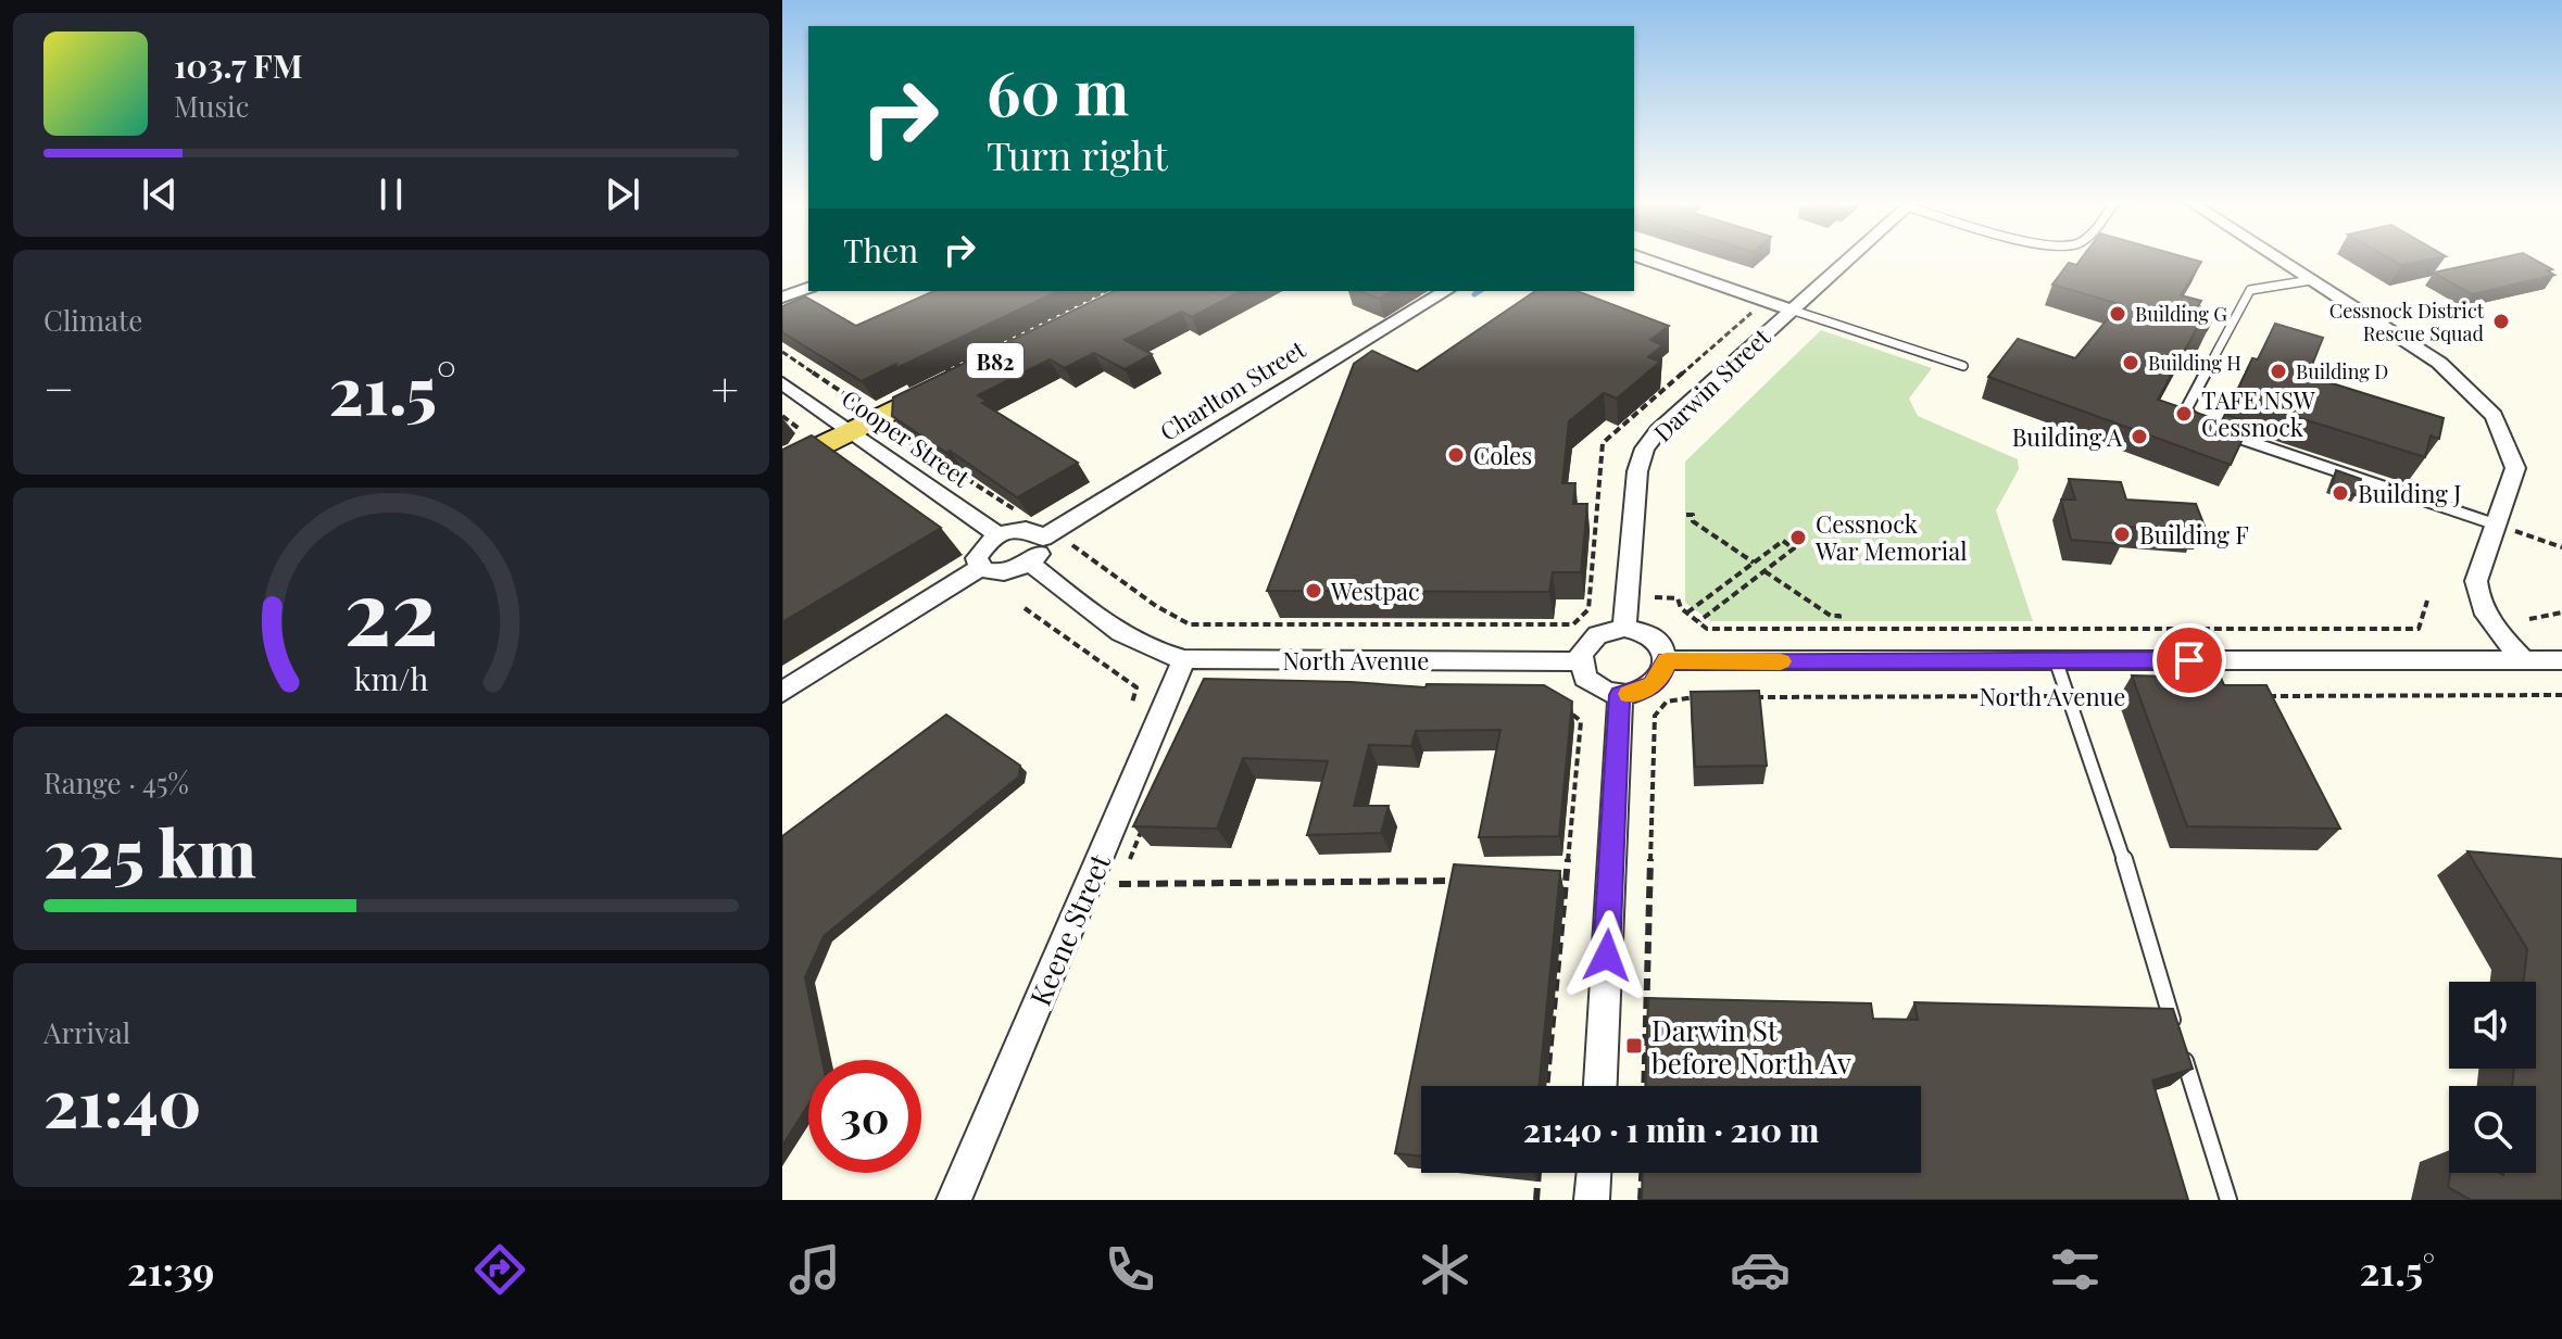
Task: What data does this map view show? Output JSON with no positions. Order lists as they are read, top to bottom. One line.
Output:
{"streets":{"main road":["B82"],"street":["Darwin Street","Charlton Street","Cooper Street","North Avenue","Keene Street"]},"crossings":[["B82","Cooper Street"],["Darwin Street","North Avenue"],["North Avenue","Keene Street"]],"places":{"other":["Building G","Cessnock District Rescue Squad","Building H","Building D","TAFE NSW Cessnock","Building A","Coles","Building J","Building F","Cessnock War Memorial","Westpac"],"transit":["Darwin St before North Av"]},"page":{"turn":["60 m","Turn right"],"song":["103.7 FM","Music"],"then":"Then","tile":["Climate",["Range · 45%","225 km"],["Arrival","21:40"]],"heat":["−","21.5°","+"],"limit":"30","trip":"21:40 · 1 min · 210 m","tabs":["21:39","21.5°"],"gauge":["22","km/h"]}}
